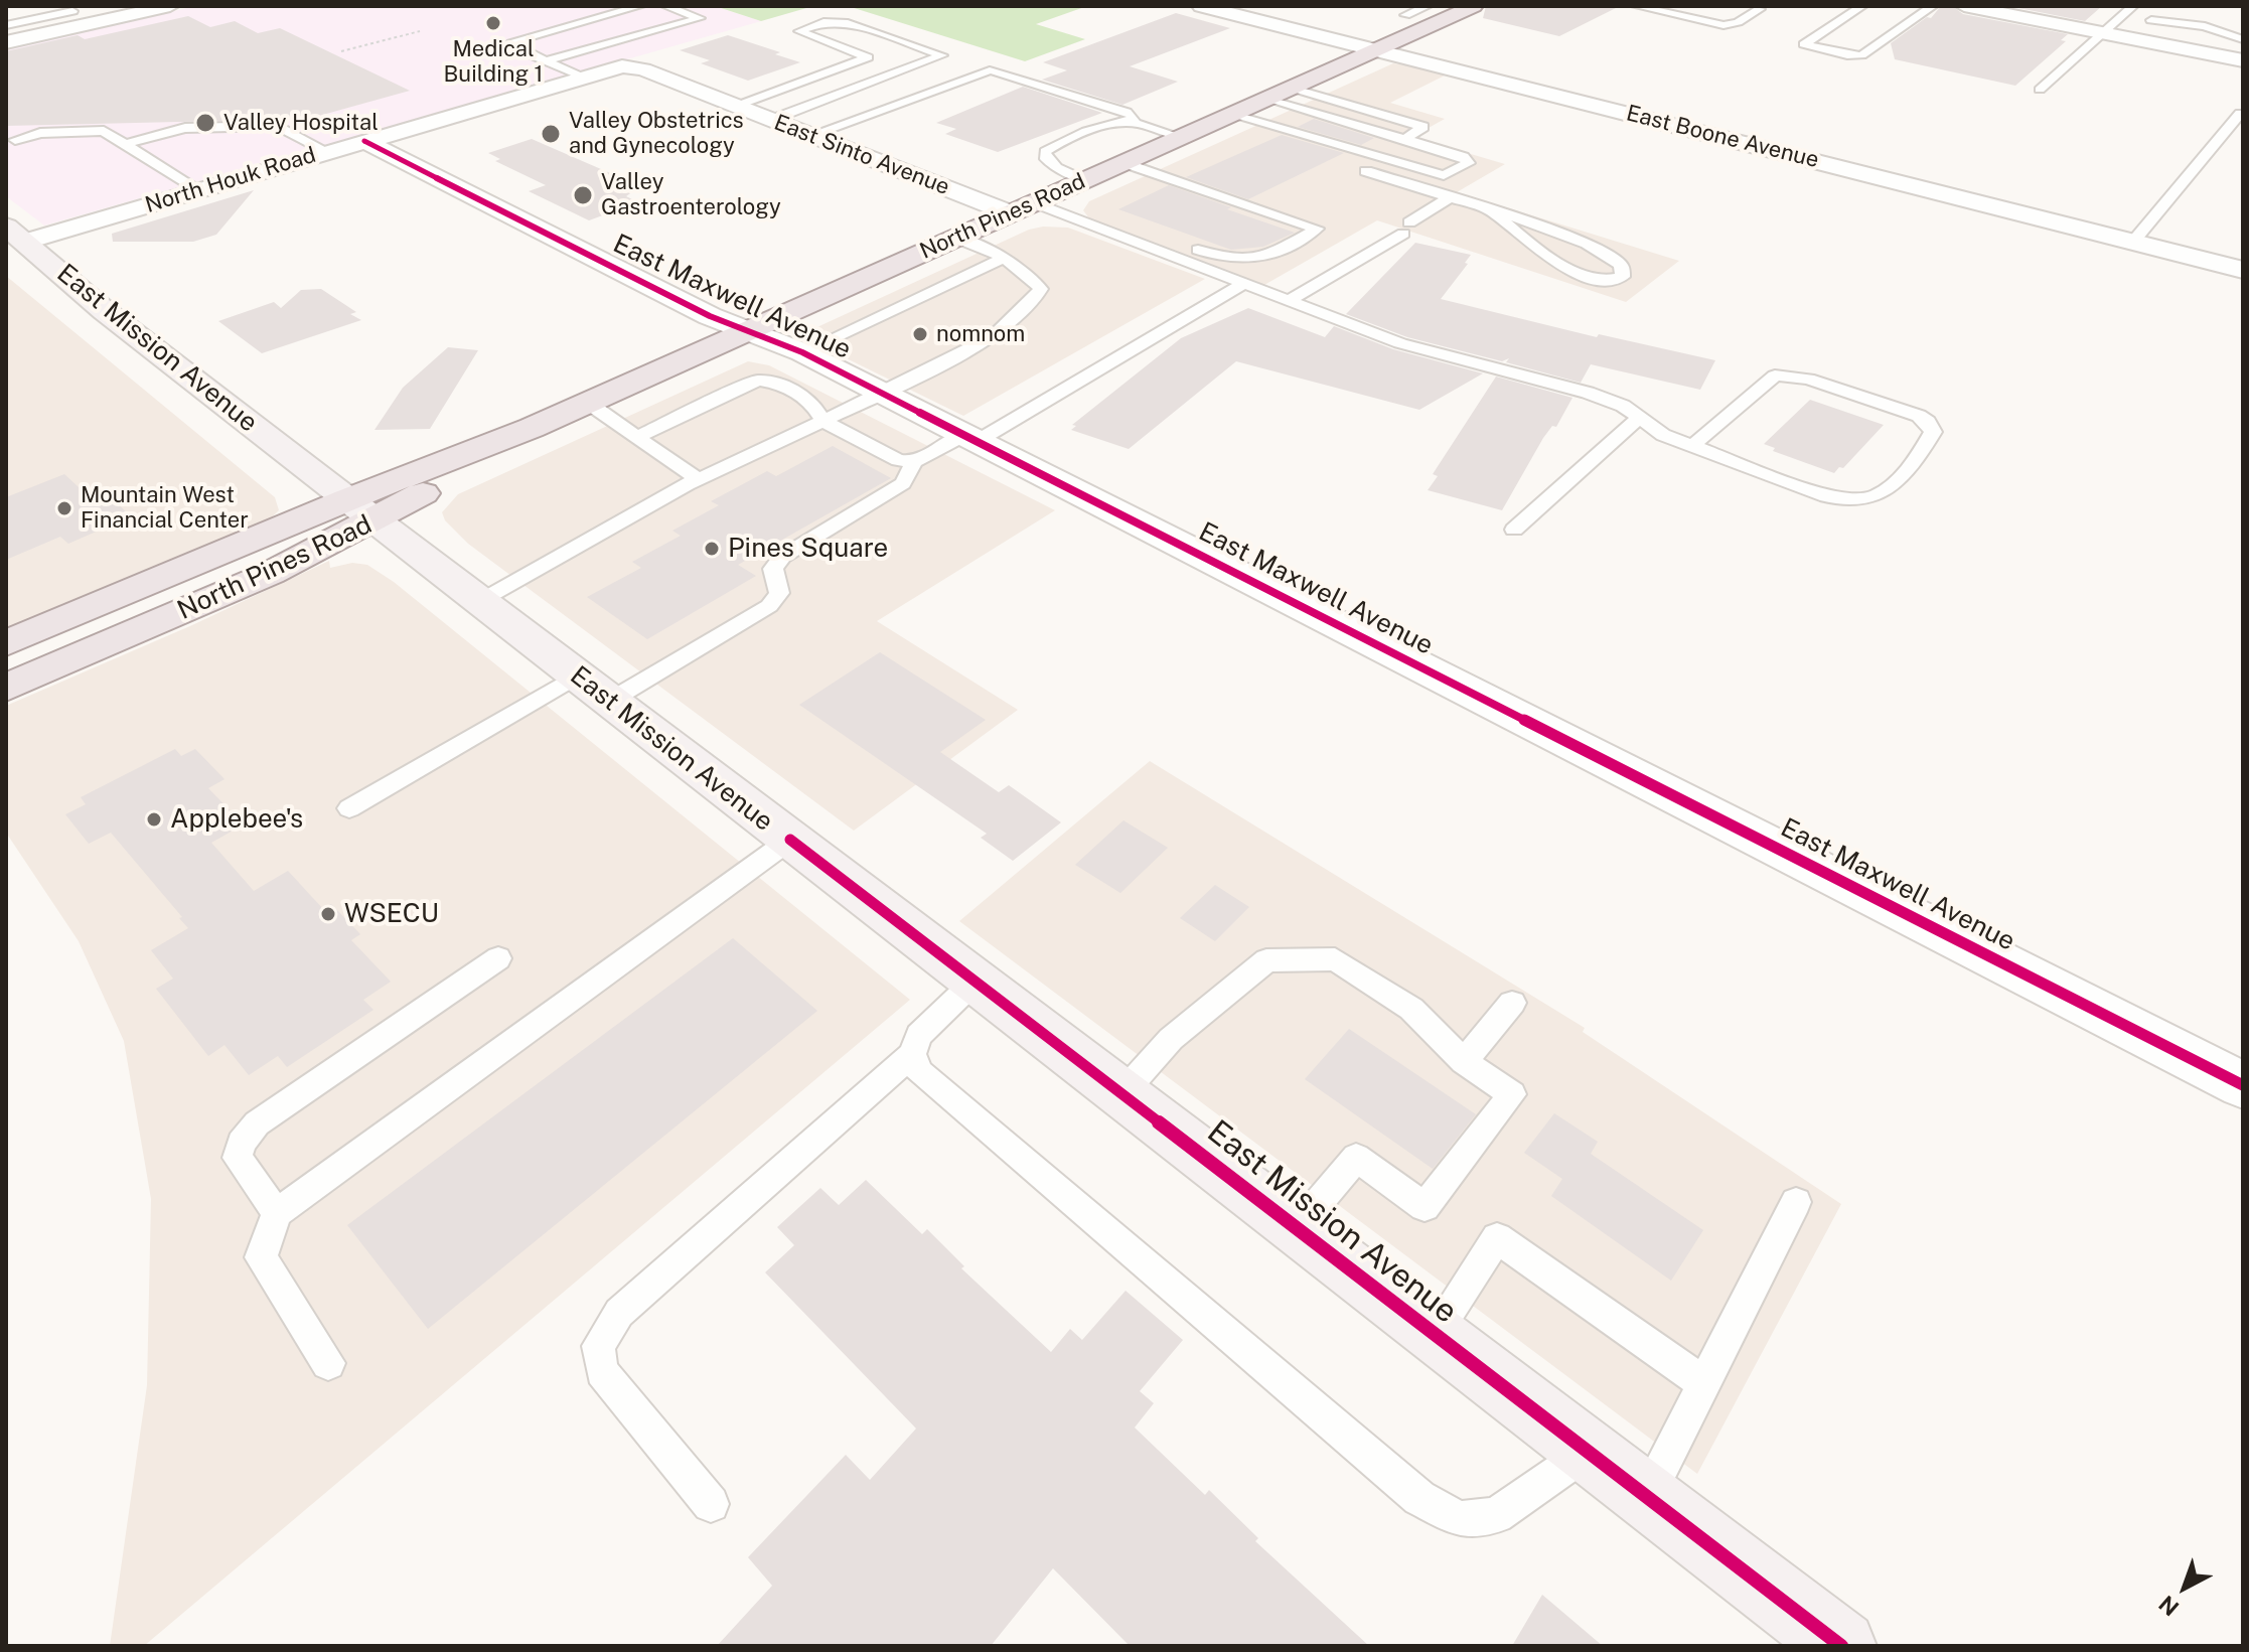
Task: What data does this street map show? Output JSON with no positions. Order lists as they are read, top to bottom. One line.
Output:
{"streets":{"main road":["North Pines Road"],"street":["East Boone Avenue","East Sinto Avenue","North Houk Road","East Maxwell Avenue","East Mission Avenue"]},"crossings":[["East Boone Avenue","North Pines Road"],["East Sinto Avenue","North Houk Road"],["East Sinto Avenue","North Pines Road"],["North Houk Road","East Maxwell Avenue"],["North Houk Road","East Mission Avenue"],["North Pines Road","East Maxwell Avenue"],["North Pines Road","East Mission Avenue"]],"places":["Medical Building 1","Valley Hospital","Valley Obstetrics and Gynecology","Valley Gastroenterology","nomnom","Mountain West Financial Center","Pines Square","Applebee's","WSECU"],"north":"bottom left"}
